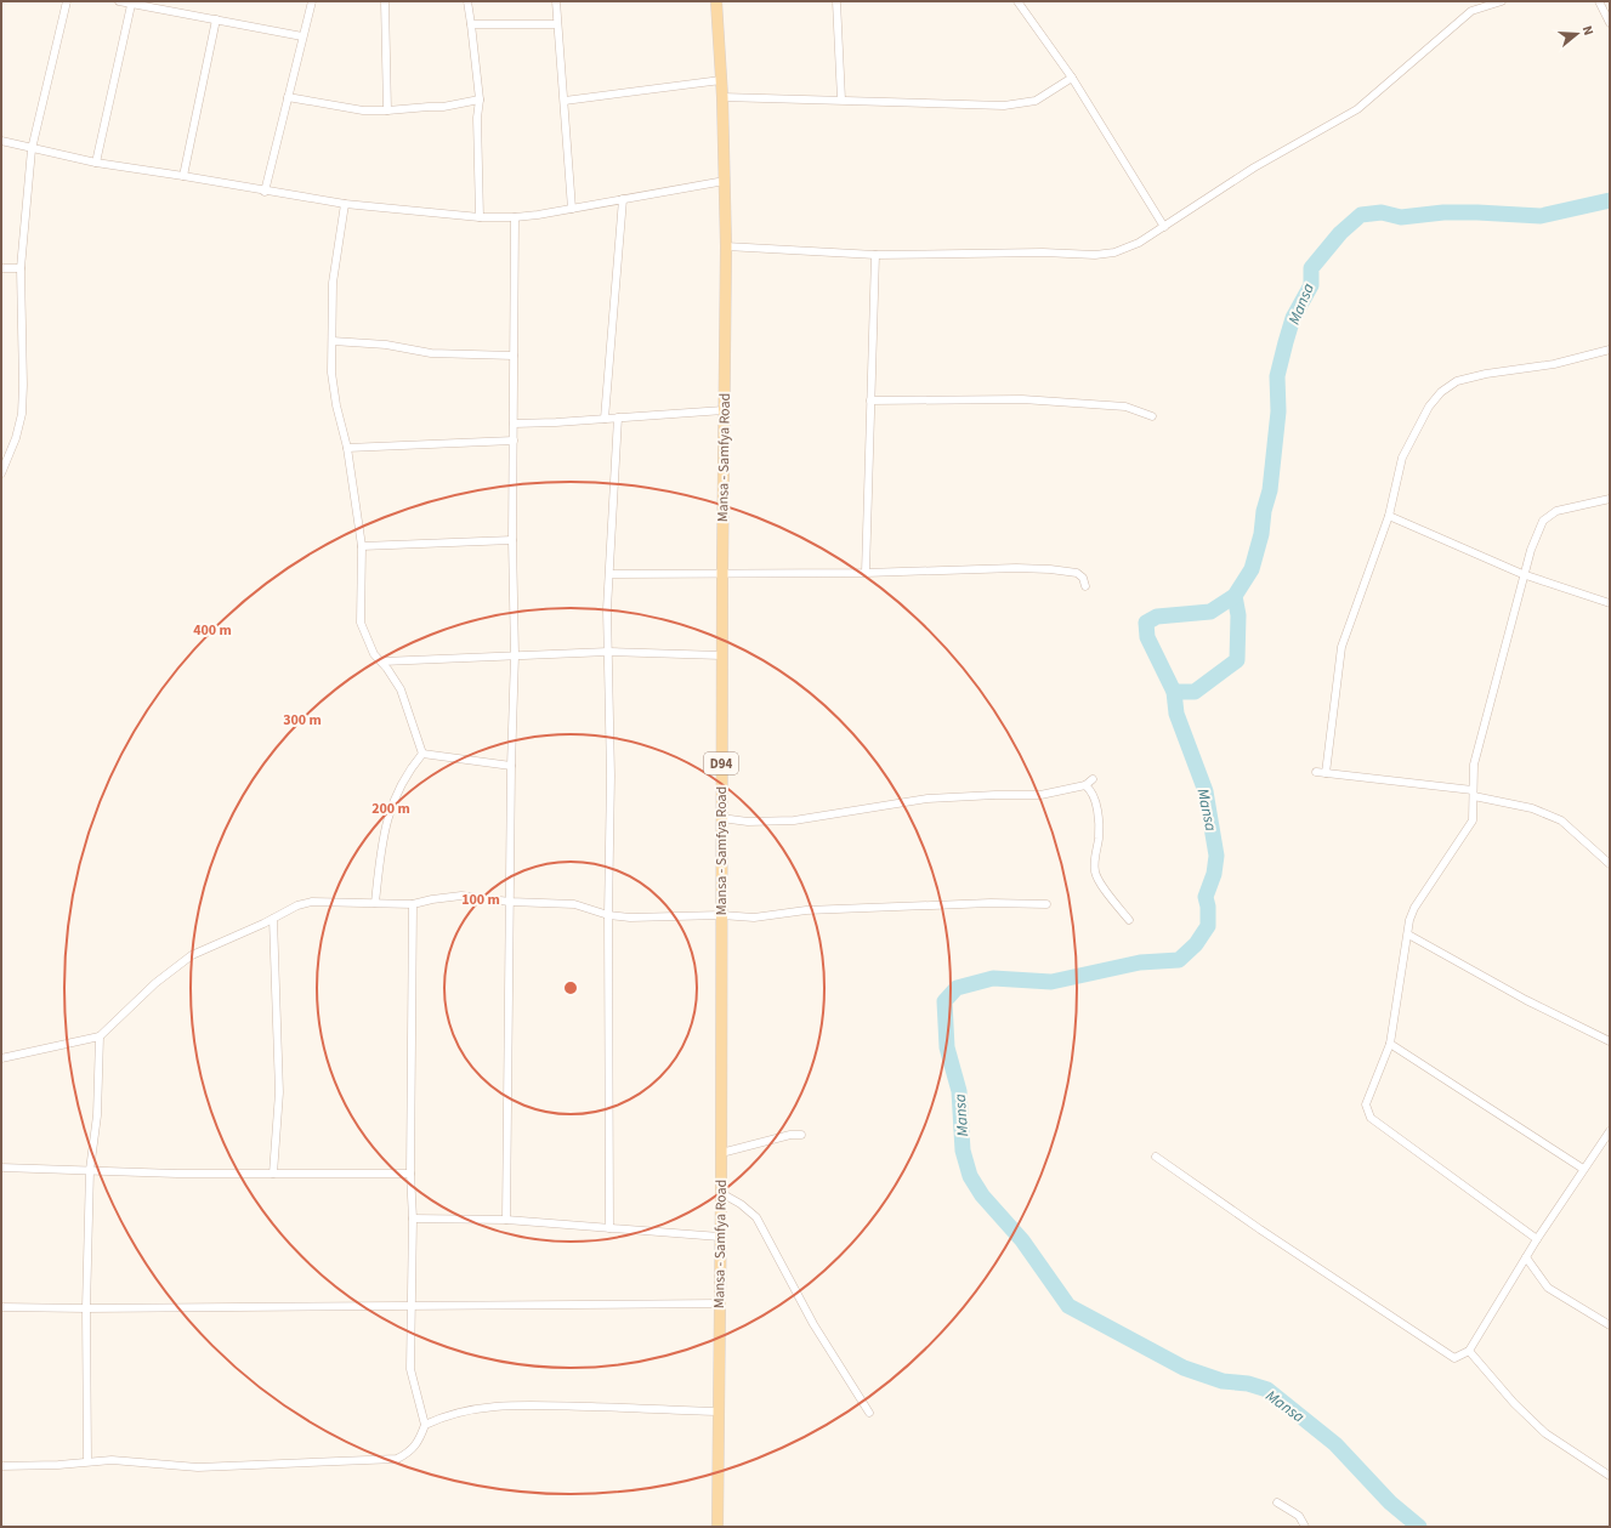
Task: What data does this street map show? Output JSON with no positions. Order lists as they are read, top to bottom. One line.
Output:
{"streets":{"main road":["Mansa - Samfya Road","D94"]},"water":["Mansa"],"north":"right","rings":["400 m","300 m","200 m","100 m"]}
